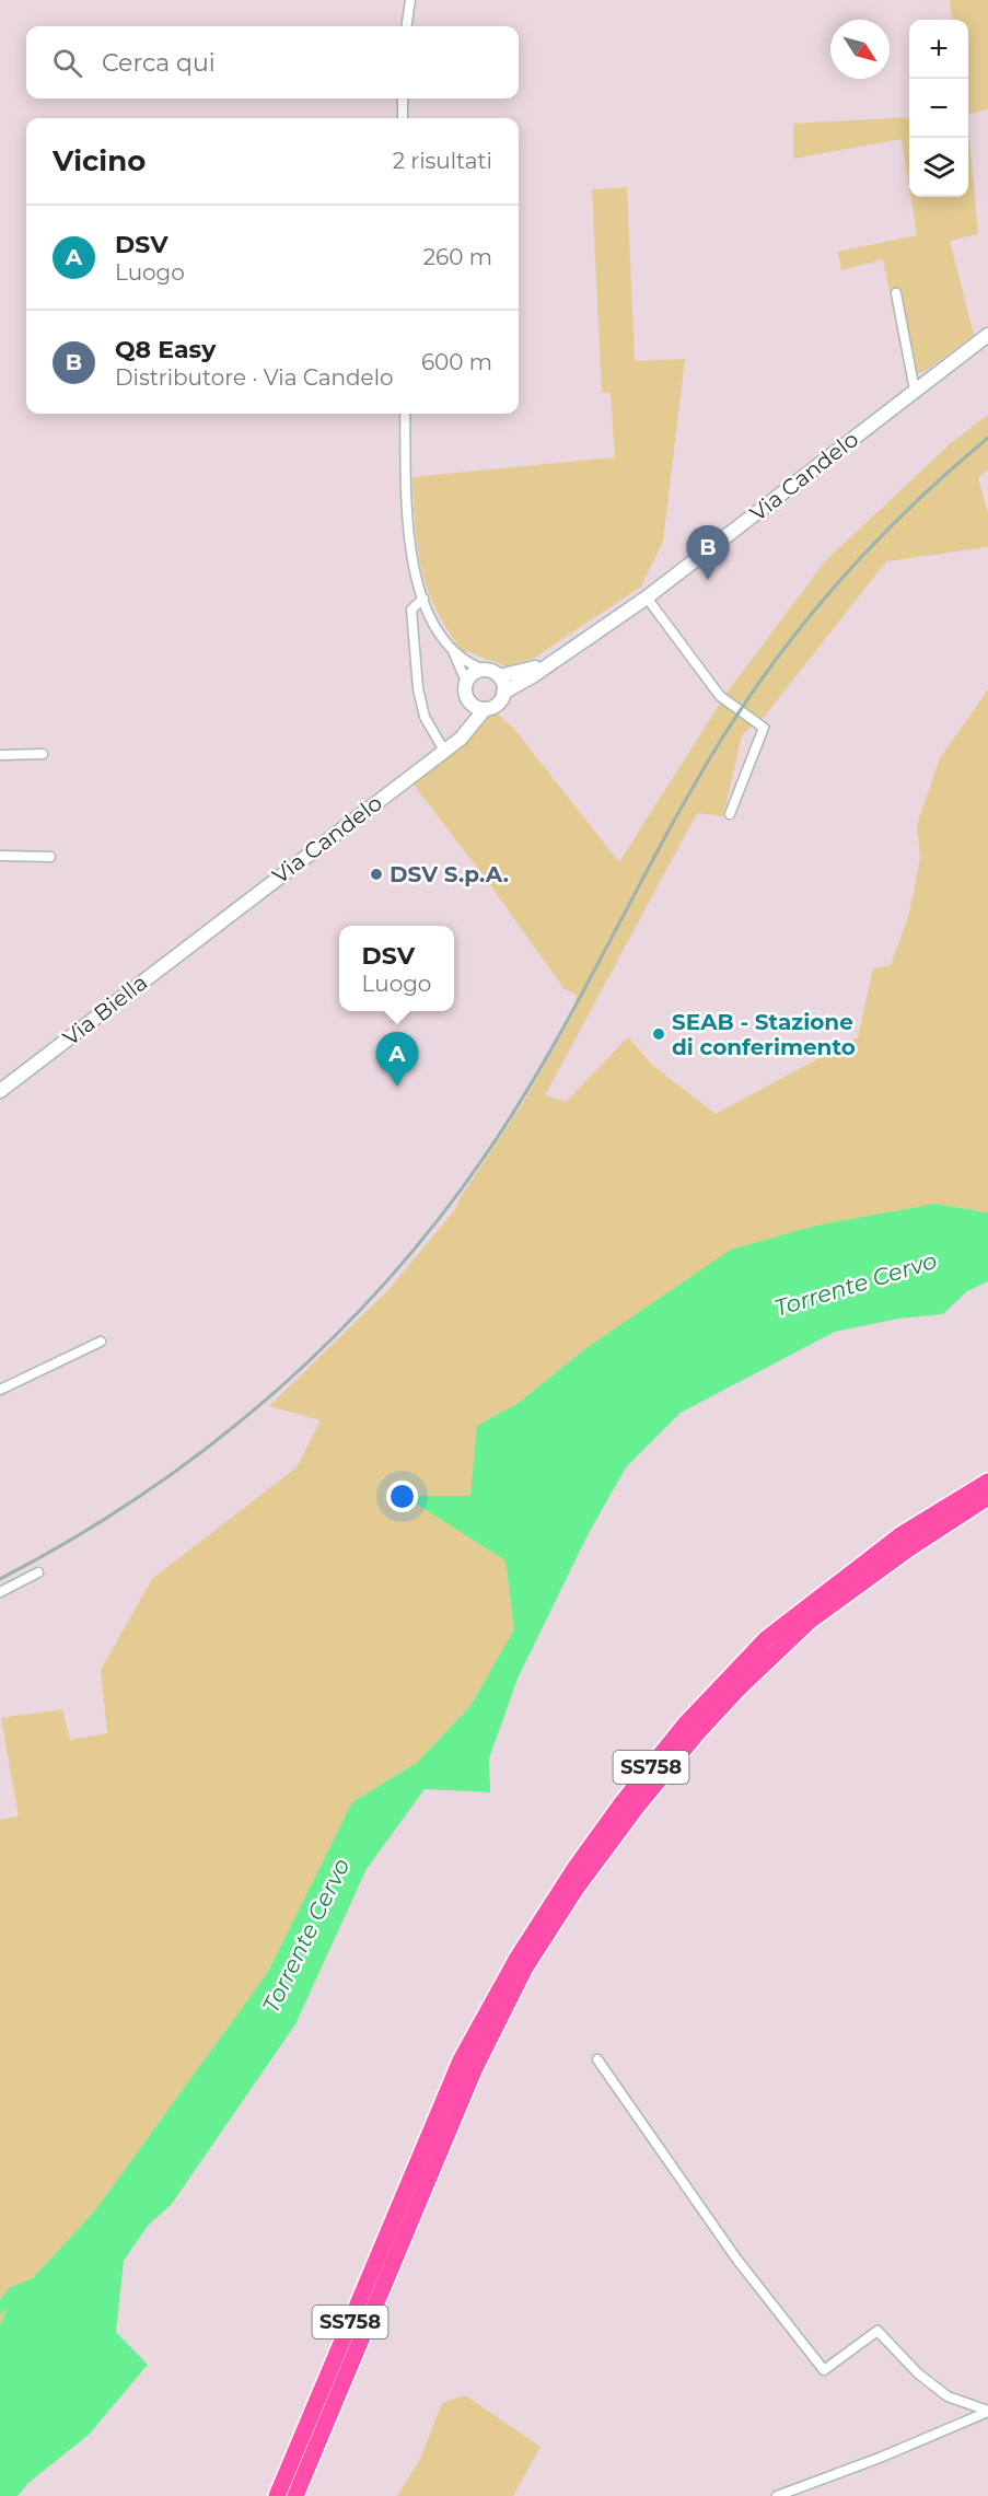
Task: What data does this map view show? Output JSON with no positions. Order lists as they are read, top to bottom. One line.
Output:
{"streets":{"highway":["SS758"],"street":["Via Candelo","Via Biella"]},"crossings":[["Via Candelo","Via Biella"]],"water":["Torrente Cervo"],"places":["DSV S.p.A.","SEAB - Stazione di conferimento"],"north":"bottom right","page":{"map_buttons":["+","−"],"search":"Cerca qui","heading":["Vicino","2 risultati"],"list":[{"mark":"A","name":"DSV","note":"Luogo","value":"260 m"},{"mark":"B","name":"Q8 Easy","note":"Distributore · Via Candelo","value":"600 m"}],"pins":["B","A"],"popup":["DSV","Luogo"]}}
